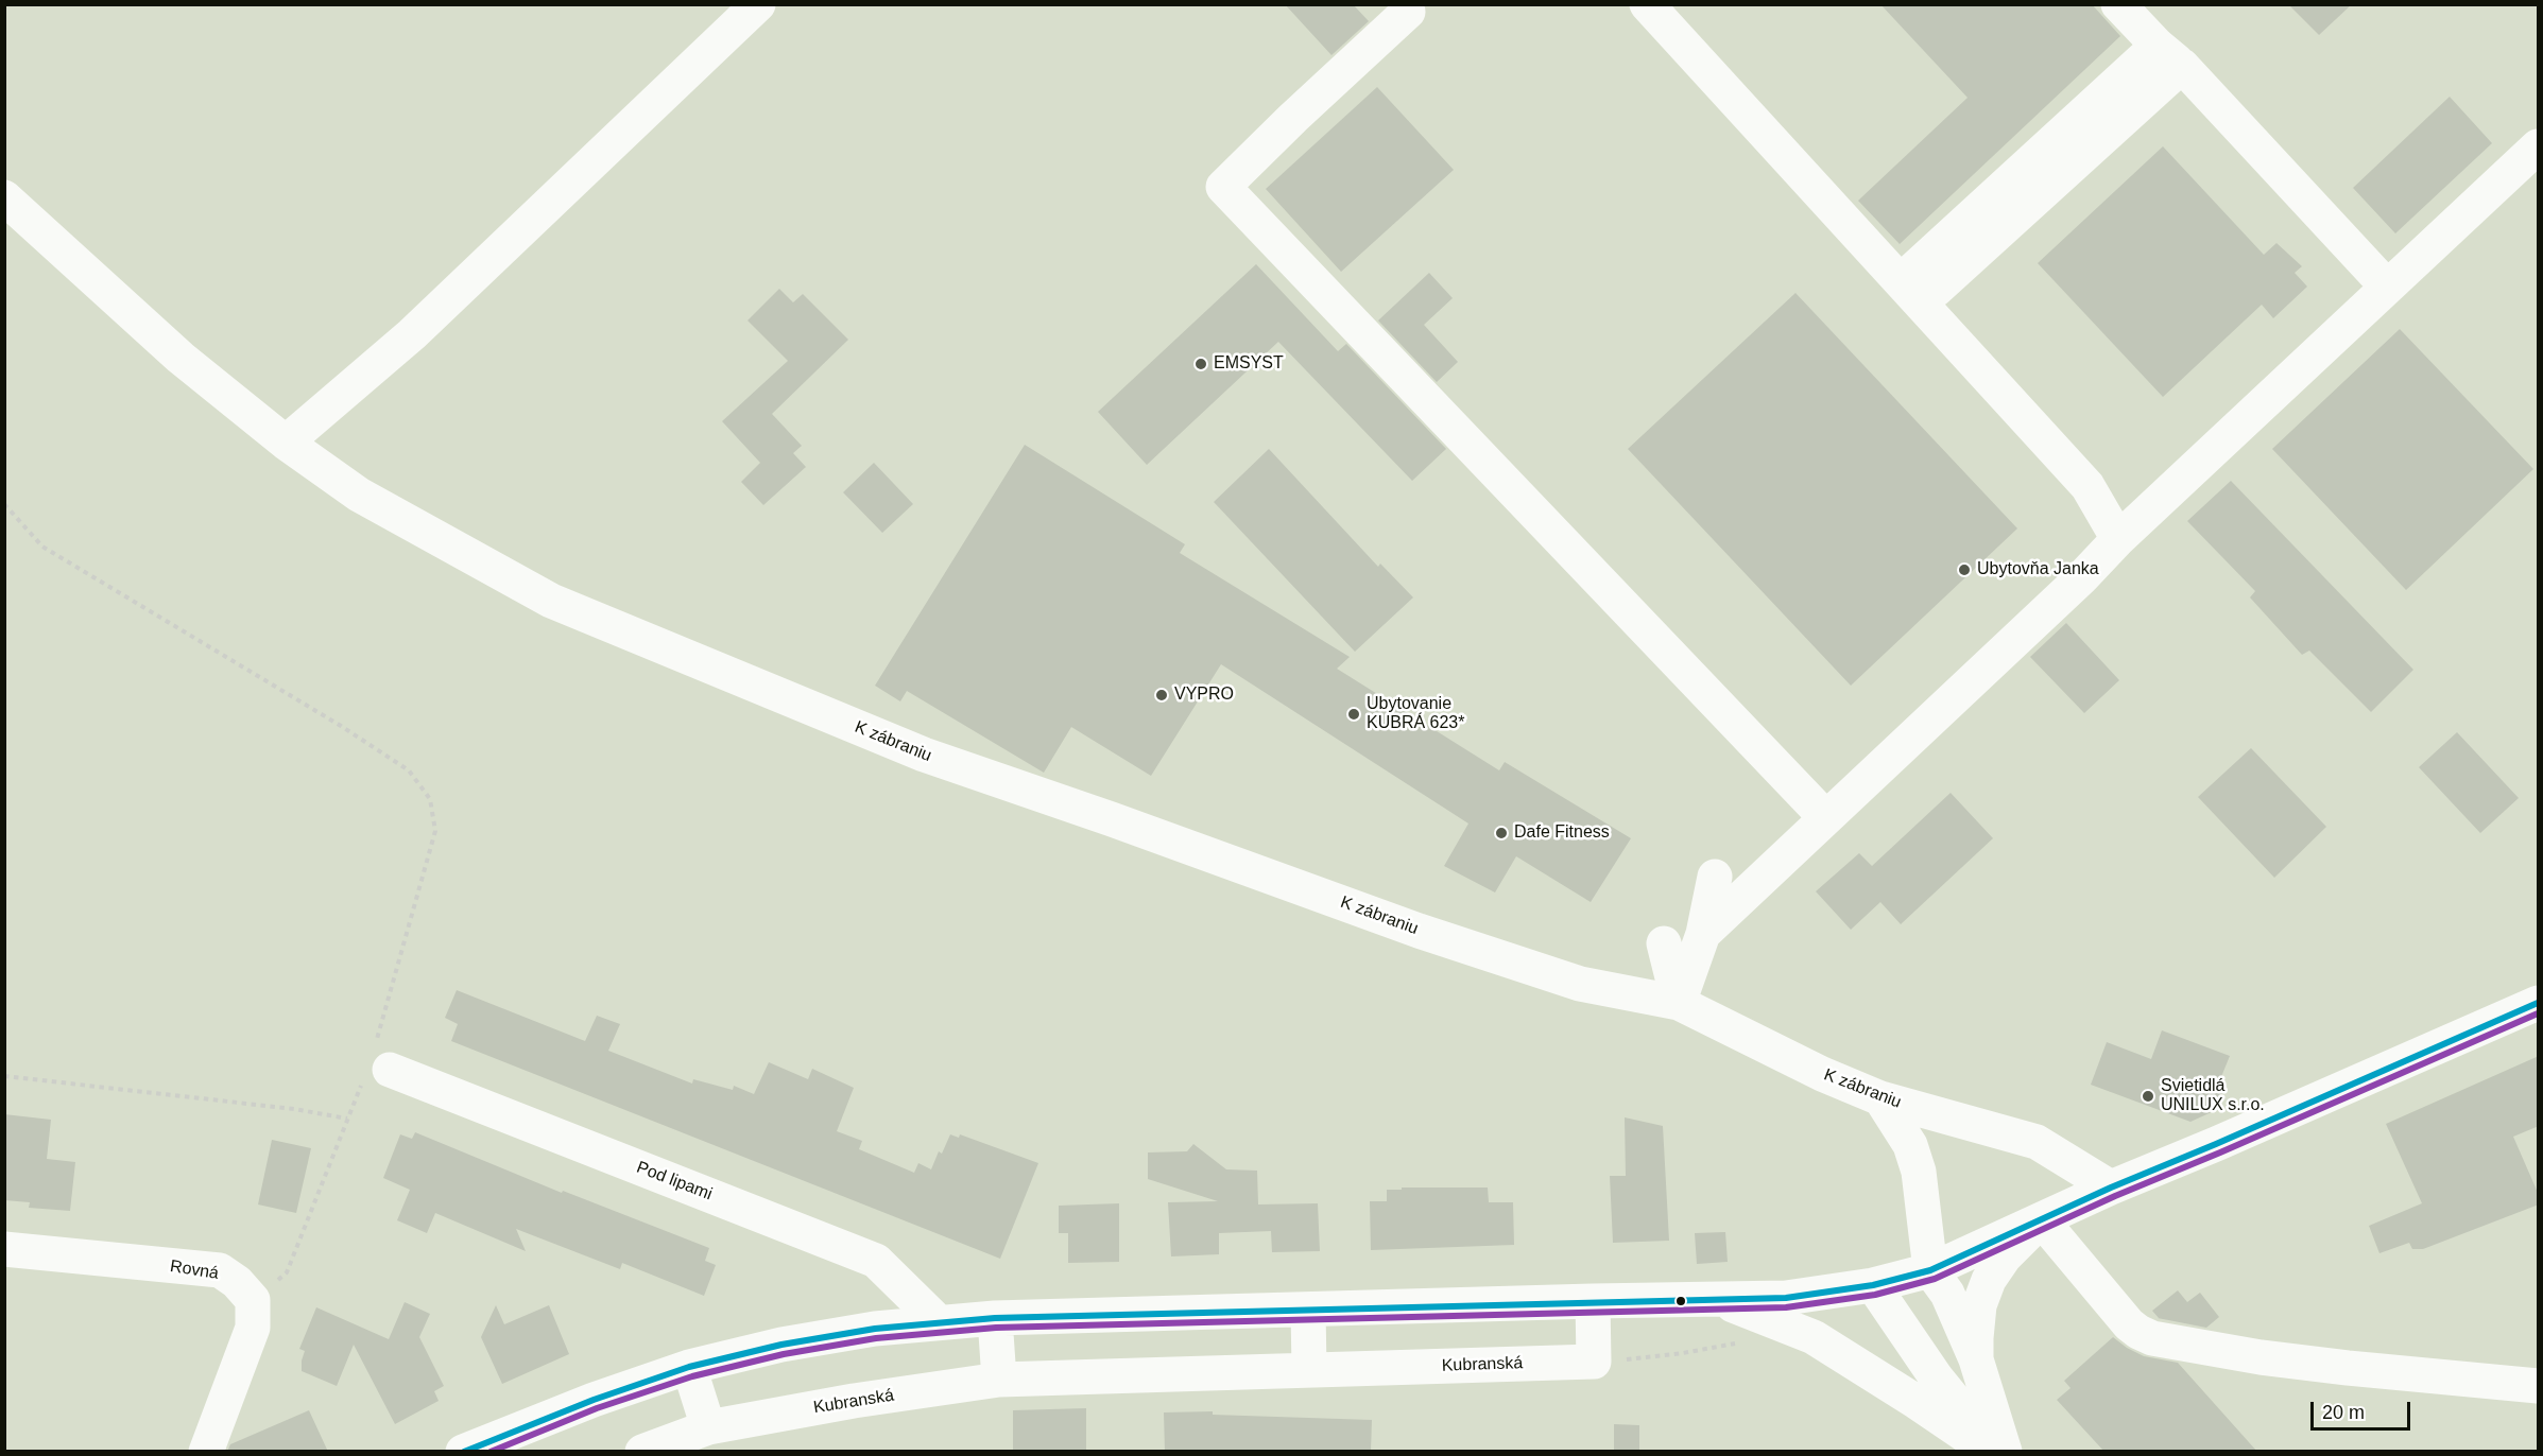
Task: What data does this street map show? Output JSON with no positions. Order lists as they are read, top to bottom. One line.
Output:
{"streets":{"street":["K zábraniu","Pod lipami","Rovná","Kubranská"]},"places":["EMSYST","Ubytovňa Janka","VYPRO","Ubytovanie KUBRÁ 623*","Dafe Fitness","Svietidlá UNILUX s.r.o."],"scale_bar":"20 m"}
